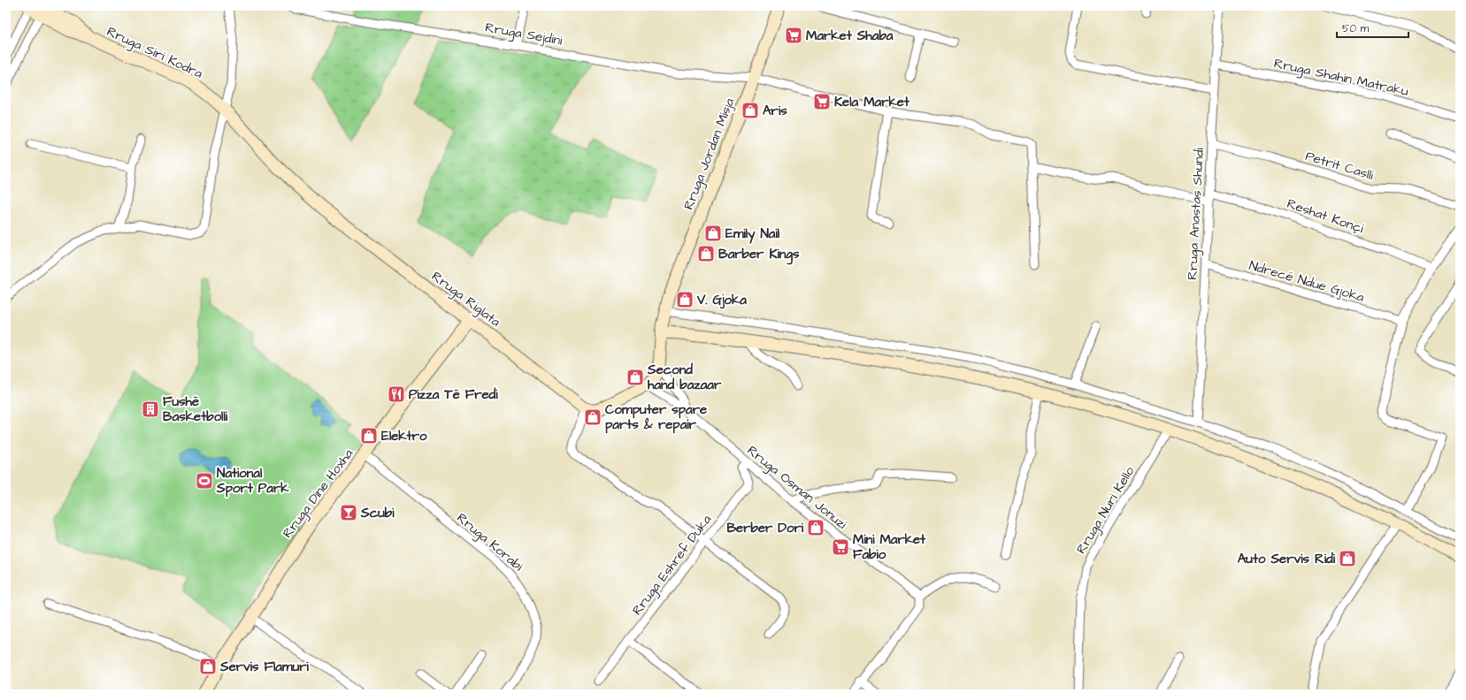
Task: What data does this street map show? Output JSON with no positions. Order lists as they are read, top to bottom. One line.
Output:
{"streets":{"street":["Rruga Sejdini","Rruga Siri Kodra","Rruga Shahin Matraku","Rruga Jordan Misja","Petrit Caslli","Rruga Anastas Shundi","Reshat Konçi","Ndrecë Ndue Gjoka","Rruga Riglata","Rruga Osman Jonuzi","Rruga Dine Hoxha","Rruga Nuri Kello","Rruga Korabi","Rruga Eshref Duka"]},"crossings":[["Rruga Sejdini","Rruga Jordan Misja"],["Rruga Sejdini","Reshat Konçi"],["Rruga Siri Kodra","Rruga Riglata"],["Rruga Shahin Matraku","Rruga Anastas Shundi"],["Petrit Caslli","Rruga Anastas Shundi"],["Rruga Anastas Shundi","Reshat Konçi"],["Rruga Anastas Shundi","Ndrecë Ndue Gjoka"],["Rruga Riglata","Rruga Dine Hoxha"],["Rruga Osman Jonuzi","Rruga Eshref Duka"],["Rruga Dine Hoxha","Rruga Korabi"]],"places":{"supermarket":["Market Shaba","Kela Market","Mini Market Fabio"],"shop":["Aris","Emily Nail","Barber Kings","V. Gjoka","Second hand bazaar","Computer spare parts & repair","Elektro","Berber Dori","Auto Servis Ridi","Servis Flamuri"],"restaurant":["Pizza Të Fredi"],"building":["Fushë Basketbolli"],"sports":["National Sport Park"],"bar":["Scubi"]},"scale_bar":"50 m"}
